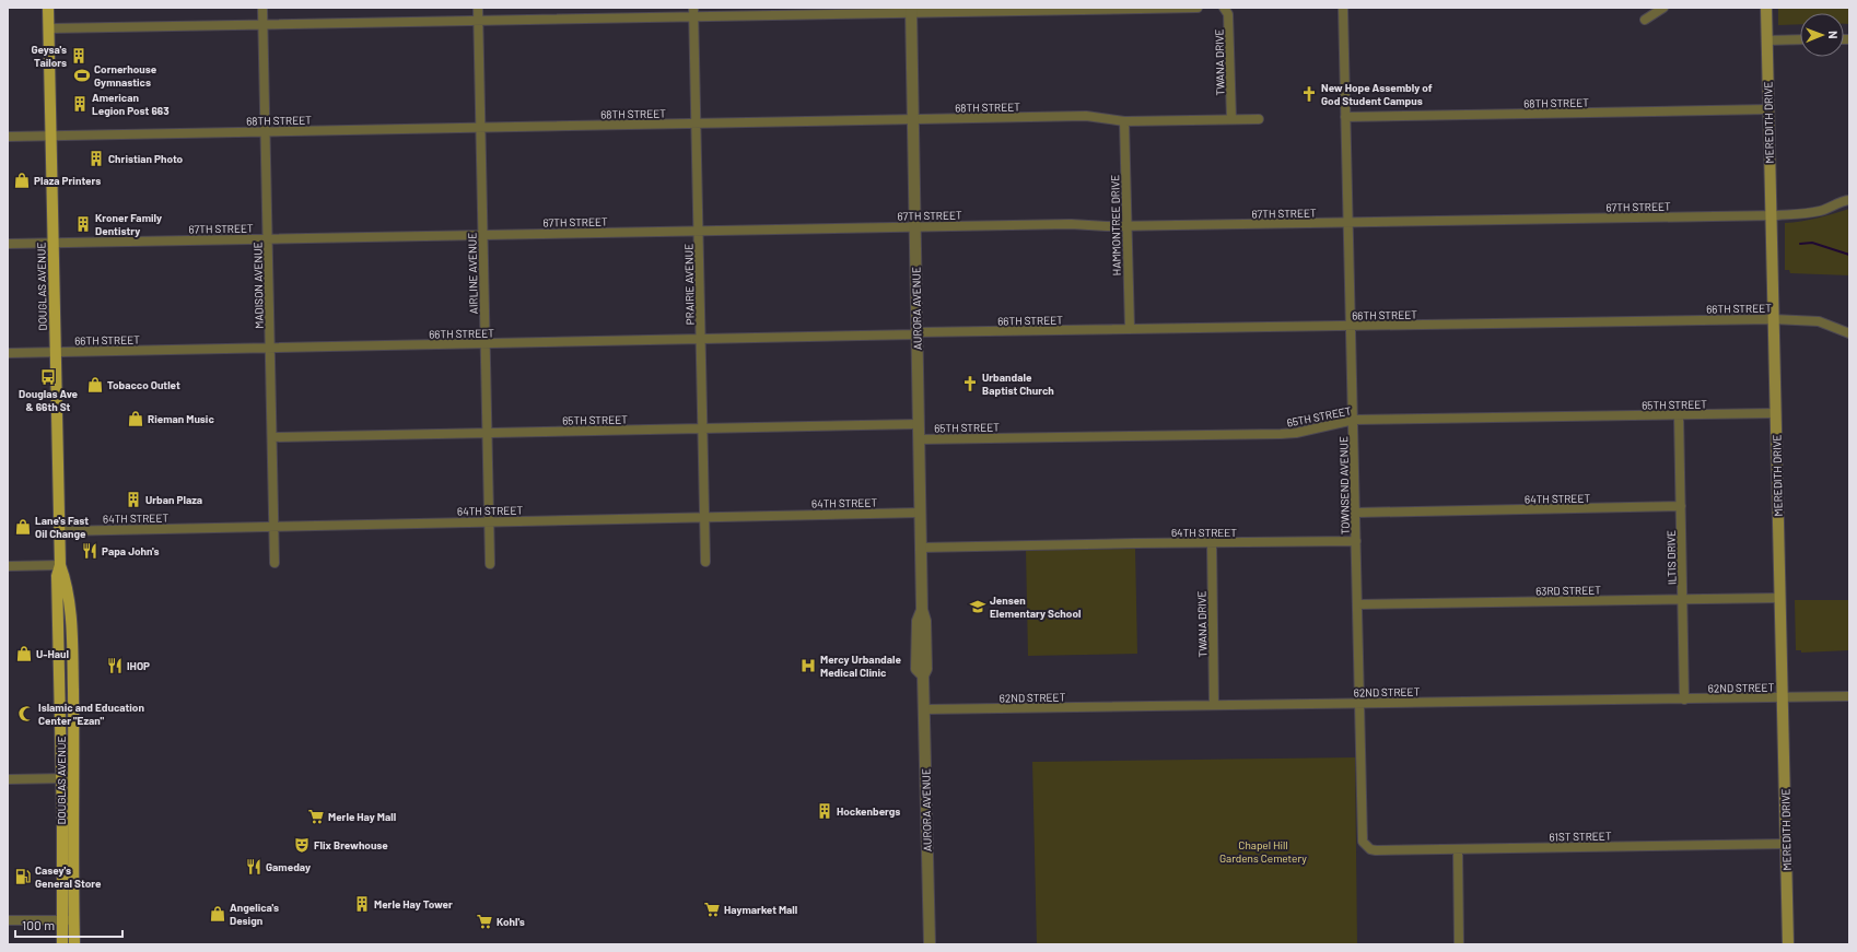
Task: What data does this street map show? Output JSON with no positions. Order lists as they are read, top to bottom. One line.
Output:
{"streets":{"main road":["MEREDITH DRIVE","DOUGLAS AVENUE"],"street":["TWANA DRIVE","68TH STREET","67TH STREET","HAMMONTREE DRIVE","AIRLINE AVENUE","PRAIRIE AVENUE","MADISON AVENUE","AURORA AVENUE","66TH STREET","65TH STREET","TOWNSEND AVENUE","64TH STREET","ILTIS DRIVE","63RD STREET","62ND STREET","61ST STREET"]},"crossings":[["TWANA DRIVE","68TH STREET"],["TWANA DRIVE","64TH STREET"],["TWANA DRIVE","62ND STREET"],["68TH STREET","MEREDITH DRIVE"],["68TH STREET","HAMMONTREE DRIVE"],["68TH STREET","AIRLINE AVENUE"],["68TH STREET","PRAIRIE AVENUE"],["68TH STREET","MADISON AVENUE"],["68TH STREET","DOUGLAS AVENUE"],["68TH STREET","AURORA AVENUE"],["68TH STREET","TOWNSEND AVENUE"],["MEREDITH DRIVE","67TH STREET"],["MEREDITH DRIVE","66TH STREET"],["MEREDITH DRIVE","65TH STREET"],["MEREDITH DRIVE","63RD STREET"],["MEREDITH DRIVE","62ND STREET"],["MEREDITH DRIVE","61ST STREET"],["67TH STREET","HAMMONTREE DRIVE"],["67TH STREET","AIRLINE AVENUE"],["67TH STREET","PRAIRIE AVENUE"],["67TH STREET","MADISON AVENUE"],["67TH STREET","DOUGLAS AVENUE"],["67TH STREET","AURORA AVENUE"],["67TH STREET","TOWNSEND AVENUE"],["HAMMONTREE DRIVE","66TH STREET"],["AIRLINE AVENUE","66TH STREET"],["AIRLINE AVENUE","65TH STREET"],["AIRLINE AVENUE","64TH STREET"],["PRAIRIE AVENUE","66TH STREET"],["PRAIRIE AVENUE","65TH STREET"],["PRAIRIE AVENUE","64TH STREET"],["MADISON AVENUE","66TH STREET"],["MADISON AVENUE","65TH STREET"],["MADISON AVENUE","64TH STREET"],["DOUGLAS AVENUE","66TH STREET"],["DOUGLAS AVENUE","64TH STREET"],["AURORA AVENUE","66TH STREET"],["AURORA AVENUE","65TH STREET"],["AURORA AVENUE","64TH STREET"],["AURORA AVENUE","62ND STREET"],["66TH STREET","TOWNSEND AVENUE"],["65TH STREET","TOWNSEND AVENUE"],["65TH STREET","ILTIS DRIVE"],["TOWNSEND AVENUE","64TH STREET"],["TOWNSEND AVENUE","63RD STREET"],["TOWNSEND AVENUE","62ND STREET"],["TOWNSEND AVENUE","61ST STREET"],["64TH STREET","ILTIS DRIVE"],["ILTIS DRIVE","63RD STREET"],["ILTIS DRIVE","62ND STREET"]],"parks":["Chapel Hill Gardens Cemetery"],"places":{"building":["Geysa's Tailors","American Legion Post 663","Christian Photo","Kroner Family Dentistry","Urban Plaza","Hockenbergs","Merle Hay Tower"],"sports":["Cornerhouse Gymnastics"],"church":["New Hope Assembly of God Student Campus","Urbandale Baptist Church"],"shop":["Plaza Printers","Tobacco Outlet","Rieman Music","Lane's Fast Oil Change","U-Haul","Angelica's Design"],"bus stop":["Douglas Ave & 66th St"],"restaurant":["Papa John's","IHOP","Gameday"],"school or university":["Jensen Elementary School"],"hospital":["Mercy Urbandale Medical Clinic"],"mosque":["Islamic and Education Center \"Ezan\""],"supermarket":["Merle Hay Mall","Haymarket Mall","Kohl's"],"theatre":["Flix Brewhouse"],"fuel station":["Casey's General Store"]},"scale_bar":"100 m","north":"right"}
